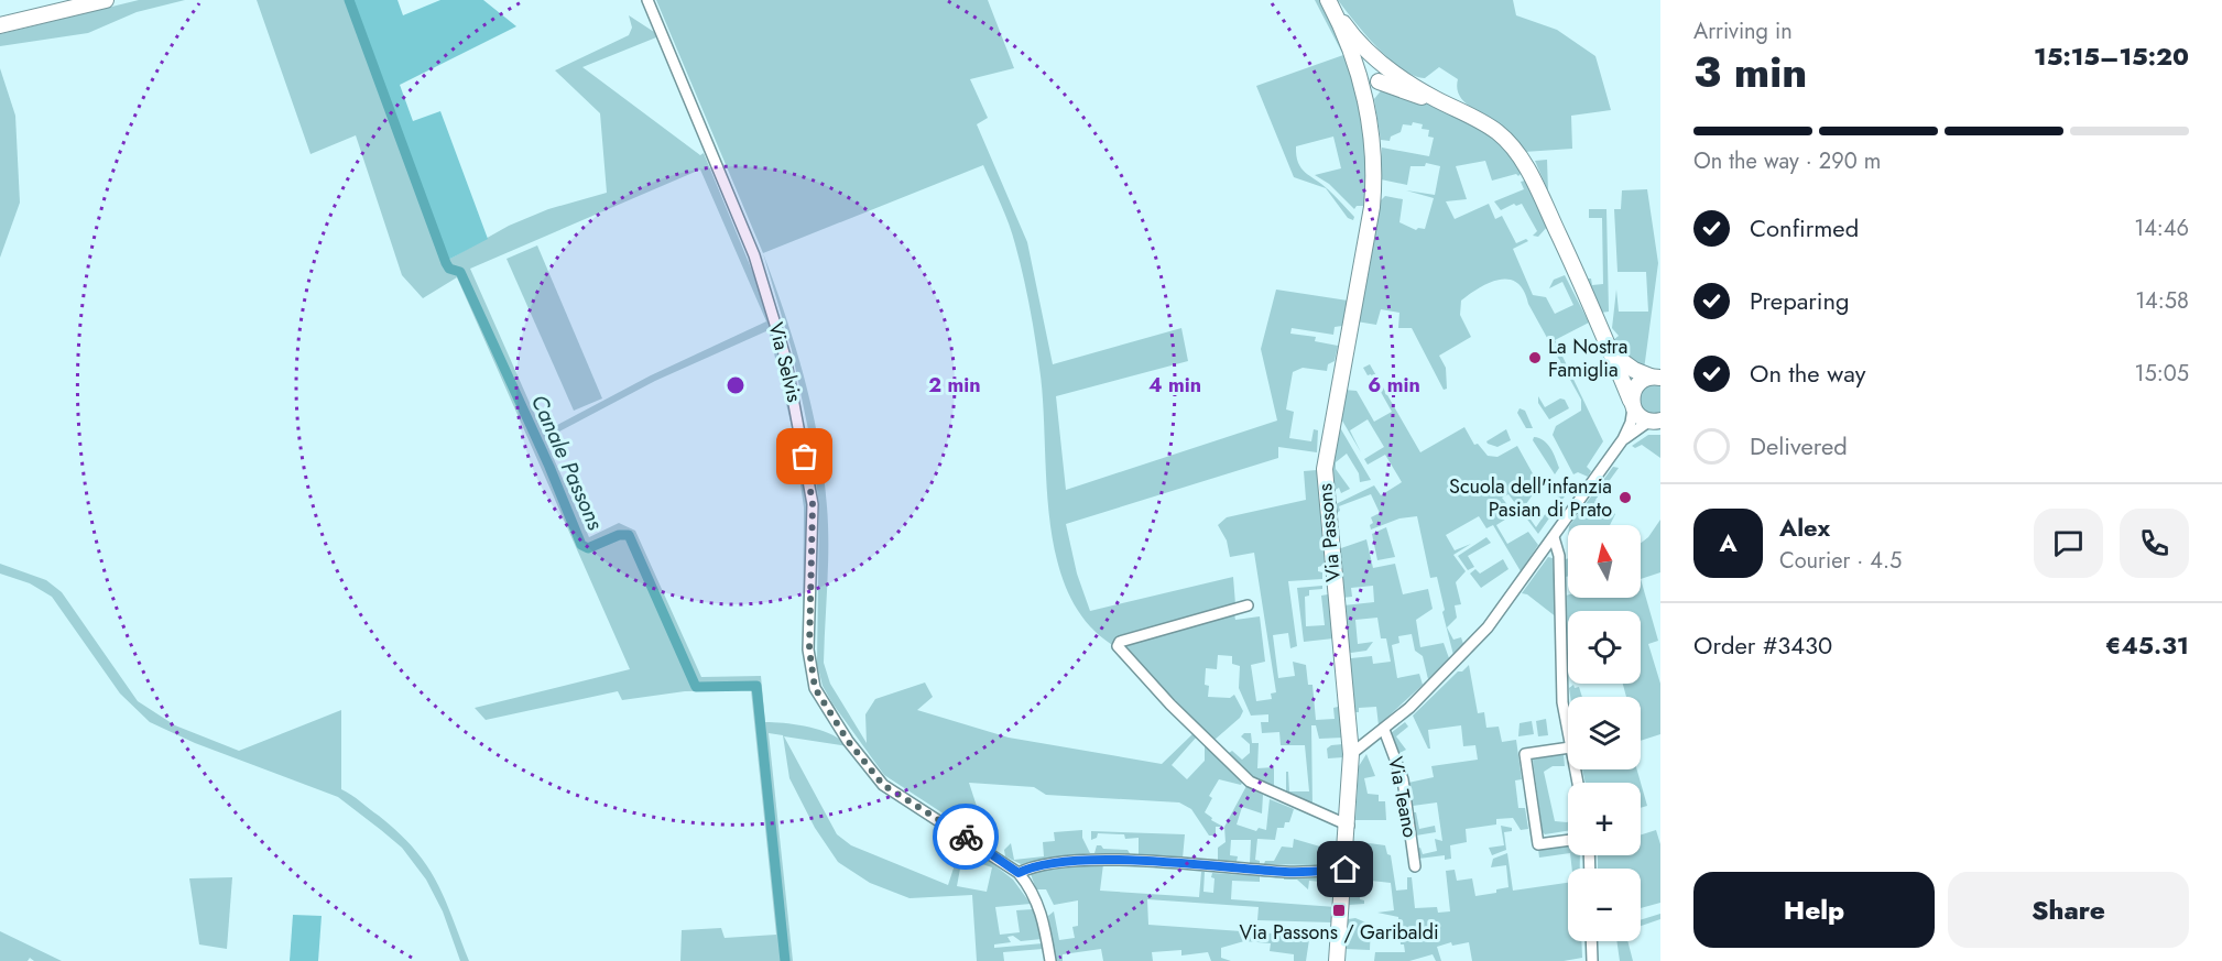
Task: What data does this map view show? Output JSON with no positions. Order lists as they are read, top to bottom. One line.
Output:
{"streets":{"street":["Via Selvis","Via Passons","Via Teano"]},"water":["Canale Passons"],"places":{"other":["La Nostra Famiglia","Scuola dell'infanzia Pasian di Prato"],"transit":["Via Passons / Garibaldi"]},"north":"top","page":{"heading":["3 min","Arriving in","15:15–15:20"],"panel":["Alex","Courier · 4.5","Order #3430","€45.31"],"bar":"On the way · 290 m","list":[["Confirmed","14:46"],["Preparing","14:58"],["On the way","15:05"],"Delivered"],"round":"A","map_buttons":["+","−"],"buttons":["Help","Share"]},"rings":["2 min","4 min","6 min"]}
